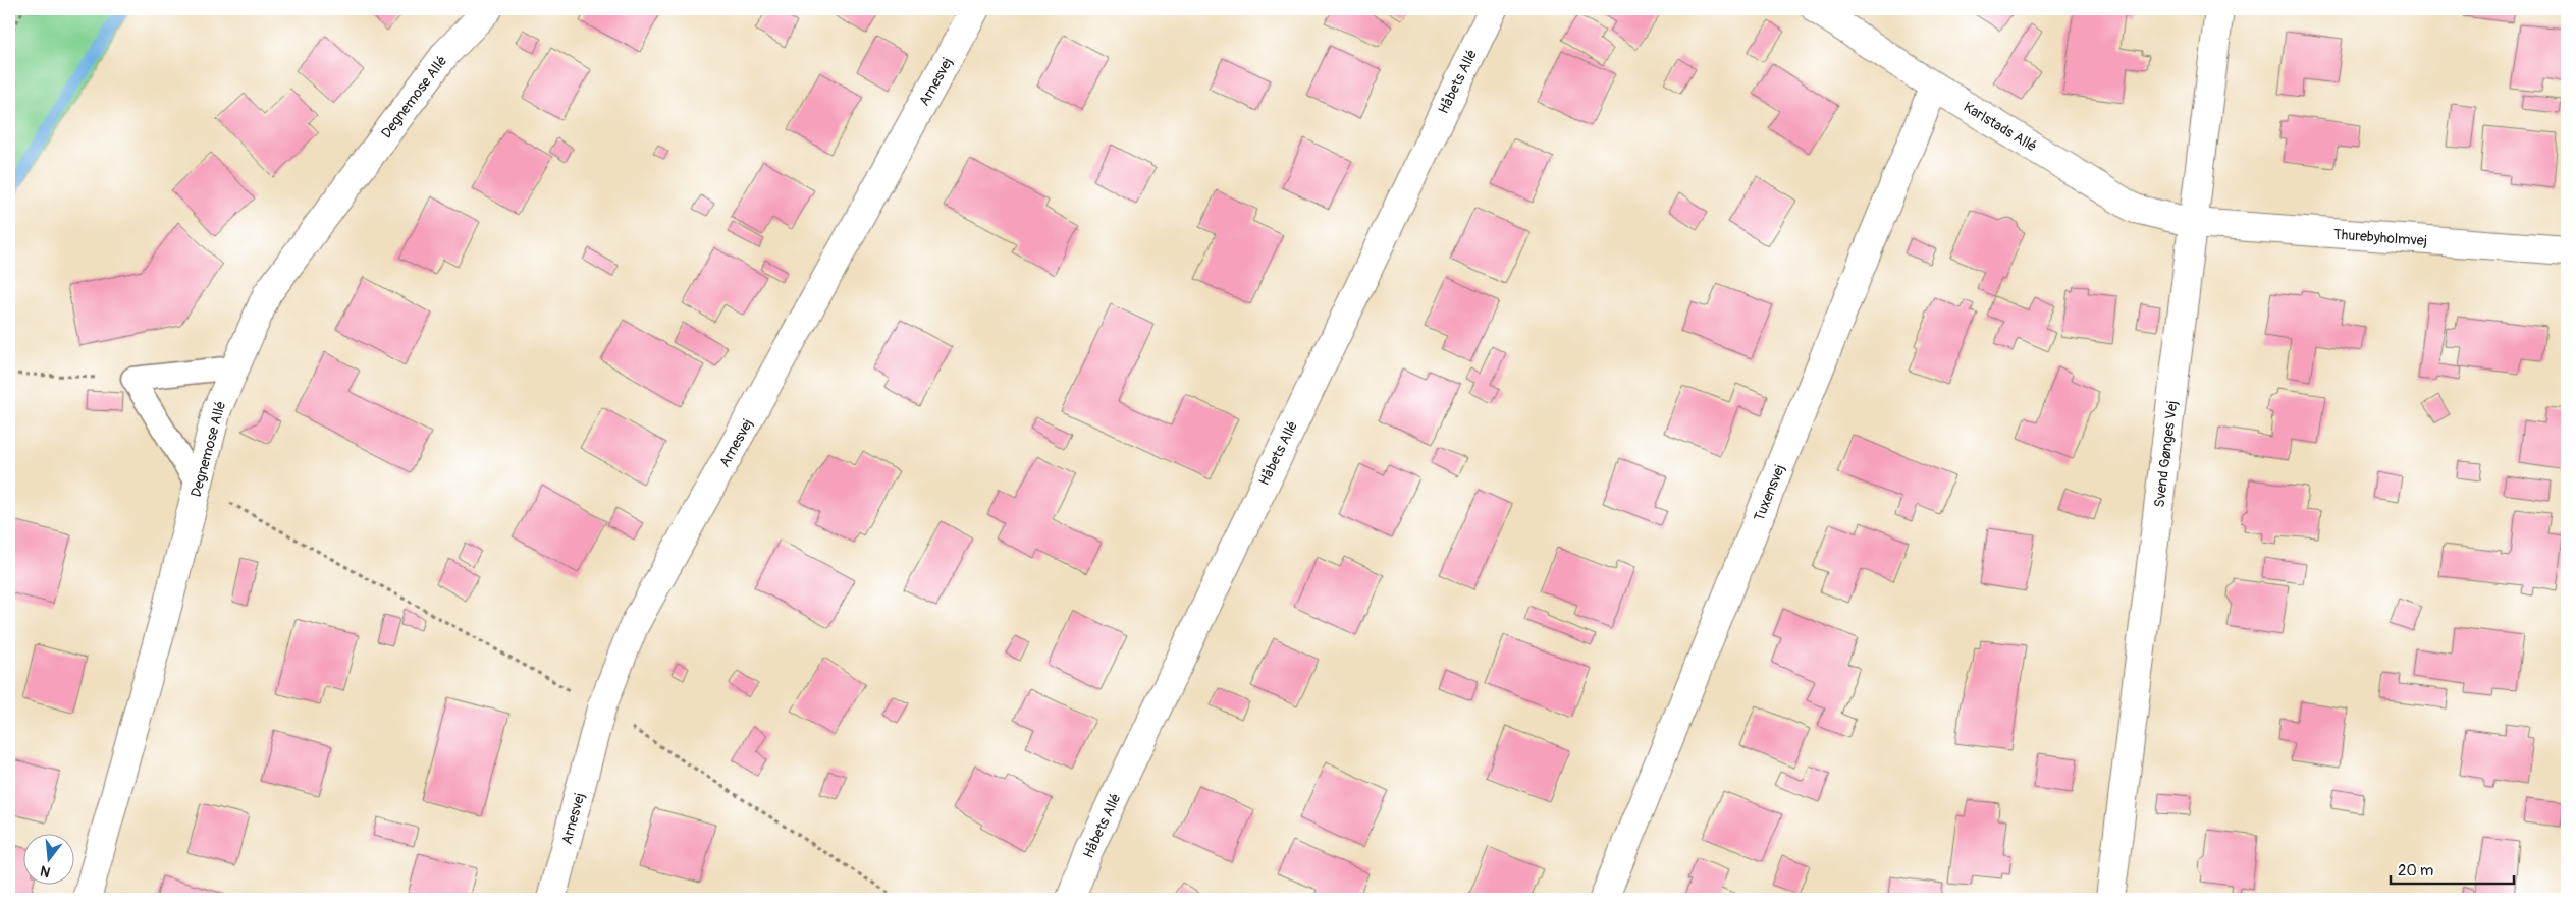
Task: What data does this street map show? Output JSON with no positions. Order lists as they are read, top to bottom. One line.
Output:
{"streets":{"street":["Arnesvej","Håbets Allé","Degnemose Allé","Karlstads Allé","Thurebyholmvej","Svend Gønges Vej","Tuxensvej"]},"crossings":[["Karlstads Allé","Thurebyholmvej"],["Karlstads Allé","Svend Gønges Vej"],["Karlstads Allé","Tuxensvej"],["Thurebyholmvej","Svend Gønges Vej"]],"scale_bar":"20 m","north":"bottom"}
